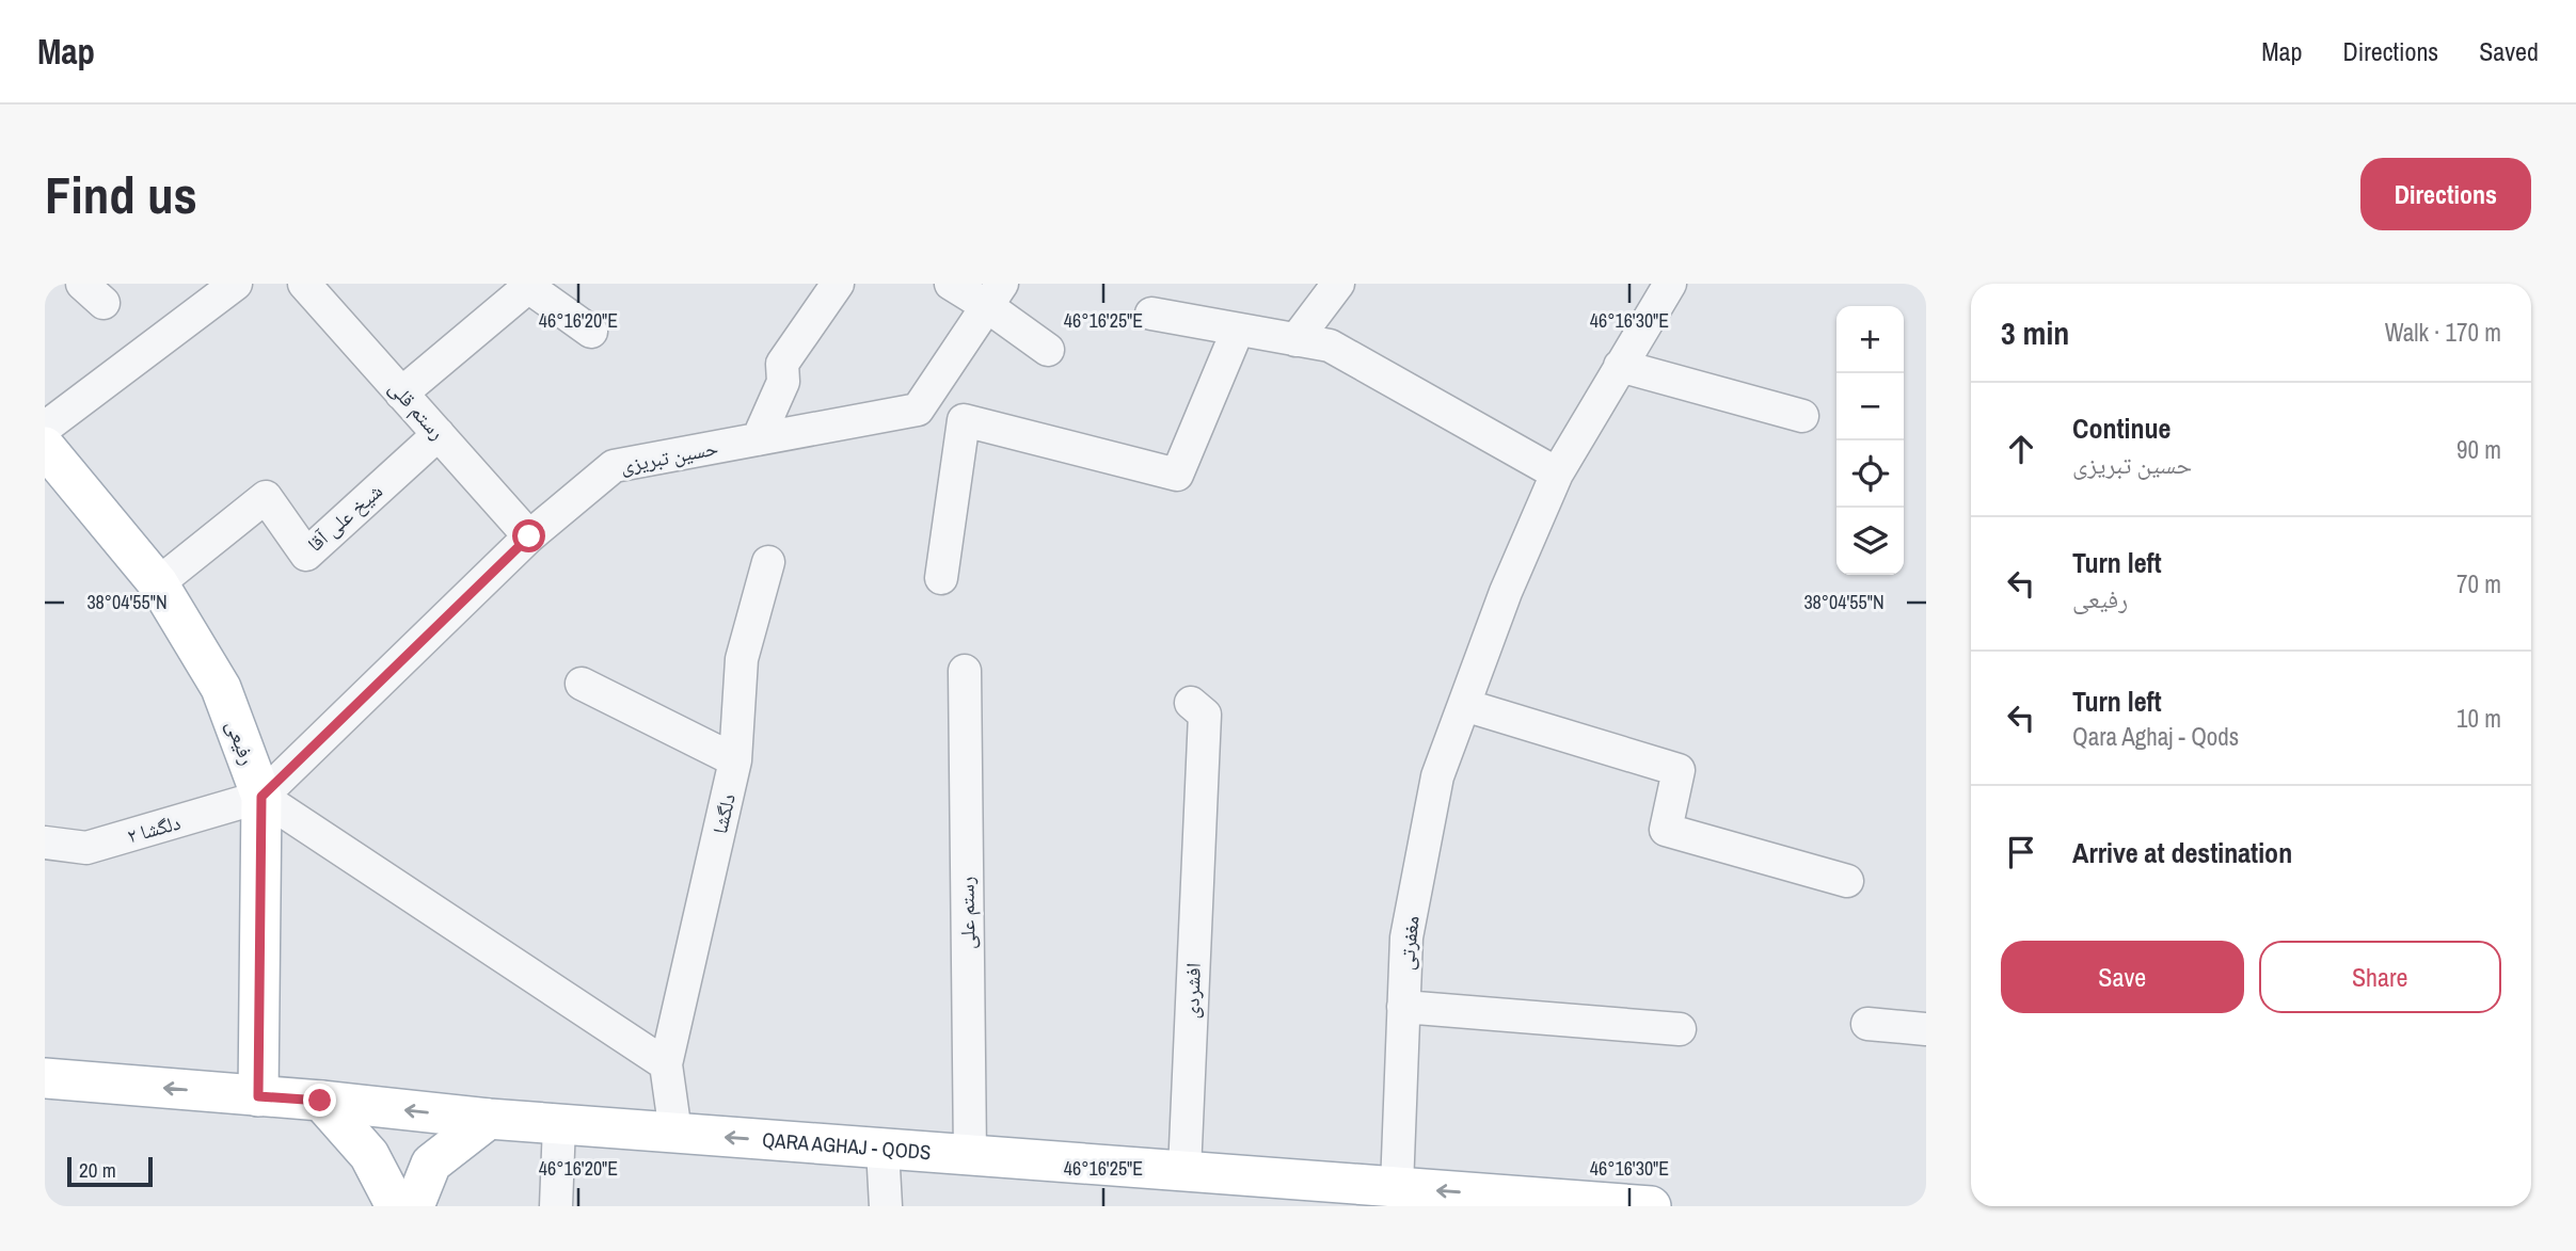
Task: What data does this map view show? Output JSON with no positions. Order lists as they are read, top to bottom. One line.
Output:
{"streets":{"main road":["رفیعی","QARA AGHAJ - QODS"],"street":["رستم قلی","حسین تبریزی","شیخ علی آقا","دلگشا","دلگشا ۲","رستم علی","مغفرتی","افشردی"]},"crossings":[["رستم قلی","حسین تبریزی"],["رستم قلی","شیخ علی آقا"],["حسین تبریزی","رفیعی"],["حسین تبریزی","دلگشا ۲"],["شیخ علی آقا","رفیعی"],["رفیعی","دلگشا ۲"],["رفیعی","QARA AGHAJ - QODS"],["دلگشا","QARA AGHAJ - QODS"],["رستم علی","QARA AGHAJ - QODS"],["مغفرتی","QARA AGHAJ - QODS"],["افشردی","QARA AGHAJ - QODS"]],"one_way":["QARA AGHAJ - QODS"],"scale_bar":"20 m","page":{"header":"Map","nav":["Map","Directions","Saved"],"buttons":["Directions",["Save","Share"]],"title":"Find us","heading":["3 min","Walk · 170 m"],"map_buttons":["+","−"],"list":[["Continue","حسین تبریزی","90 m"],["Turn left","رفیعی","70 m"],["Turn left","Qara Aghaj - Qods","10 m"],"Arrive at destination"],"scale":"20 m"},"coordinates":["46°16'20\"E","46°16'25\"E","46°16'30\"E","38°04'55\"N"]}
